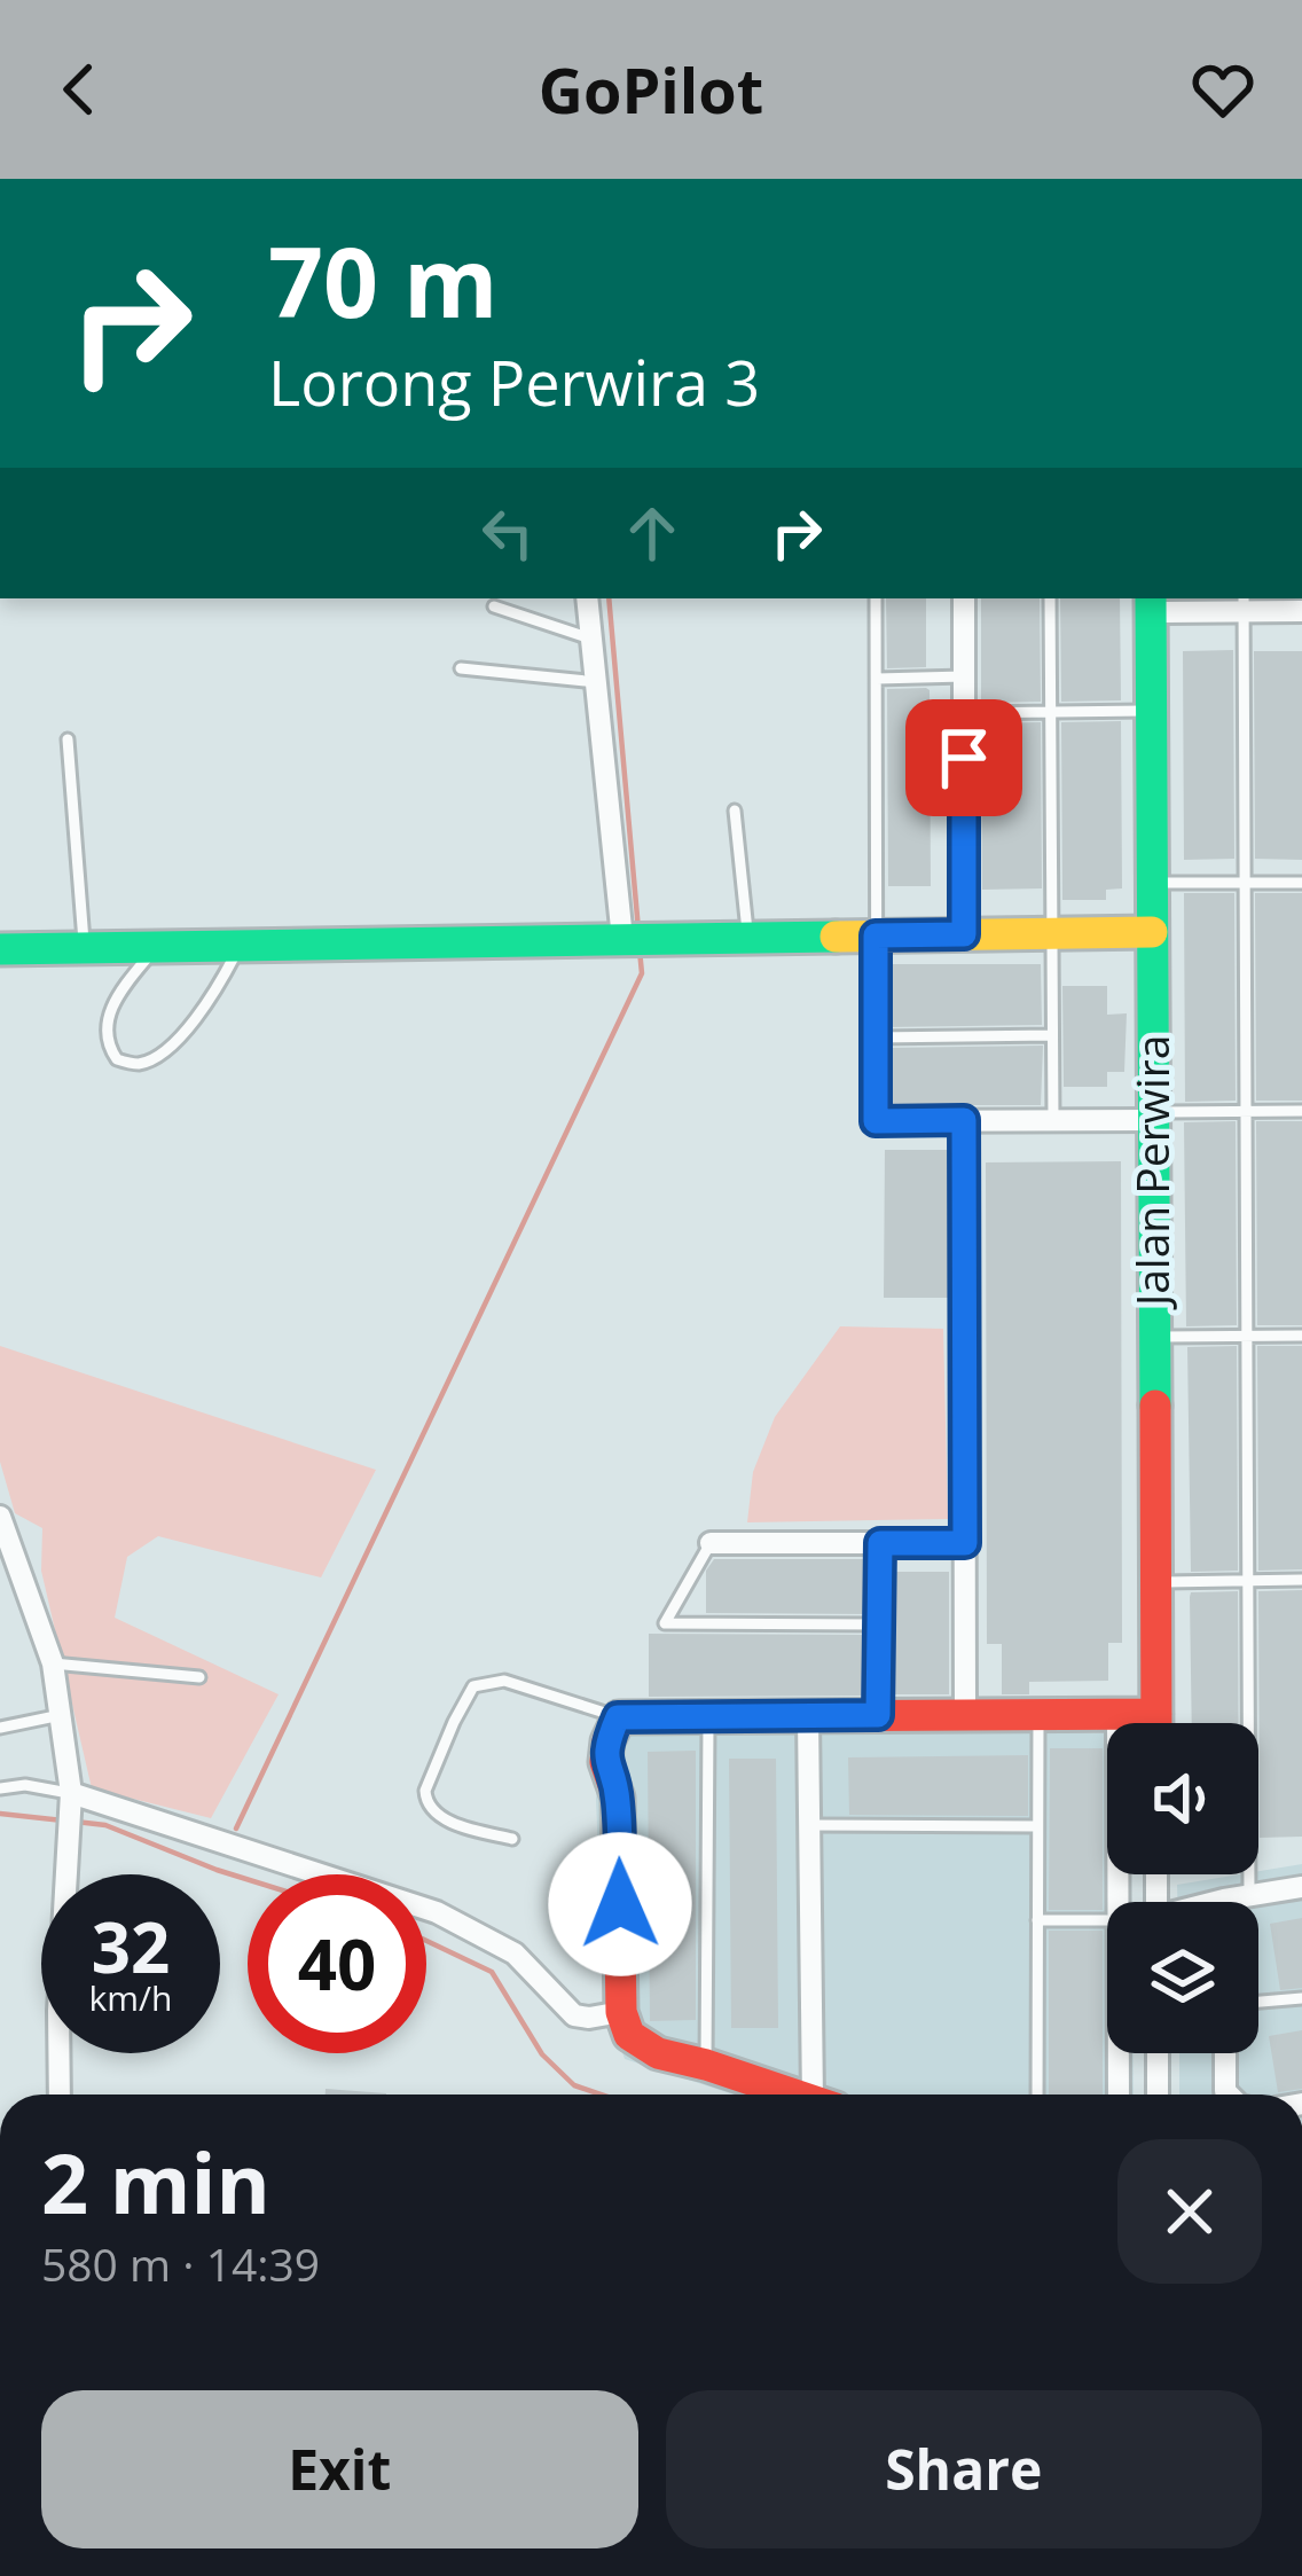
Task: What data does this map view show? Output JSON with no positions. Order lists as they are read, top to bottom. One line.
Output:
{"streets":{"main road":["Jalan Perwira"]},"page":{"header":"GoPilot","turn":["70 m","Lorong Perwira 3"],"speed":"32 km/h","limit":"40","heading":["2 min","580 m · 14:39"],"buttons":["Exit","Share"]}}
